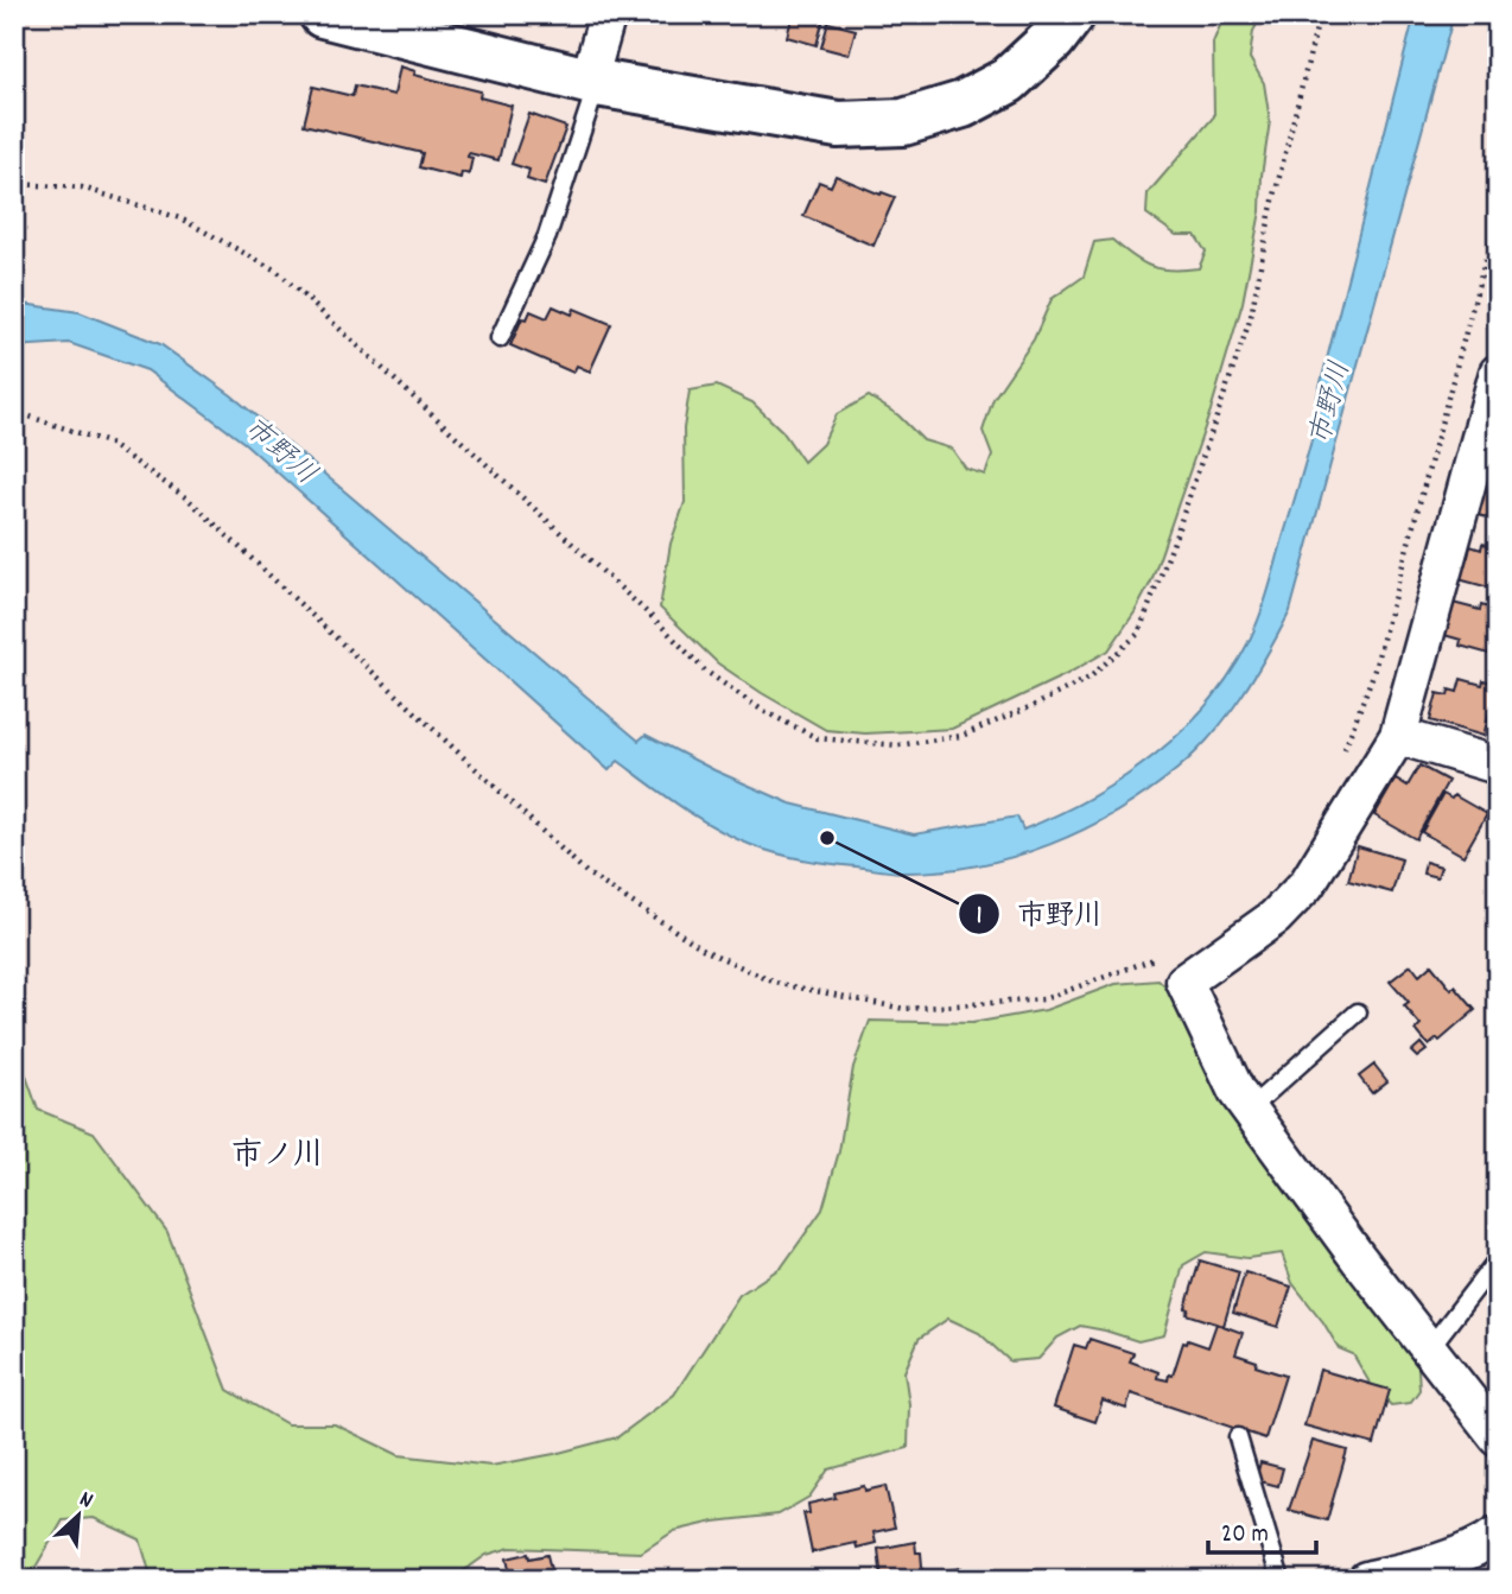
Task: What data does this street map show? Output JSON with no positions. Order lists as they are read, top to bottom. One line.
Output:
{"districts":["市ノ川"],"water":["市野川"],"places":["市野川"],"scale_bar":"20 m","north":"top right"}
